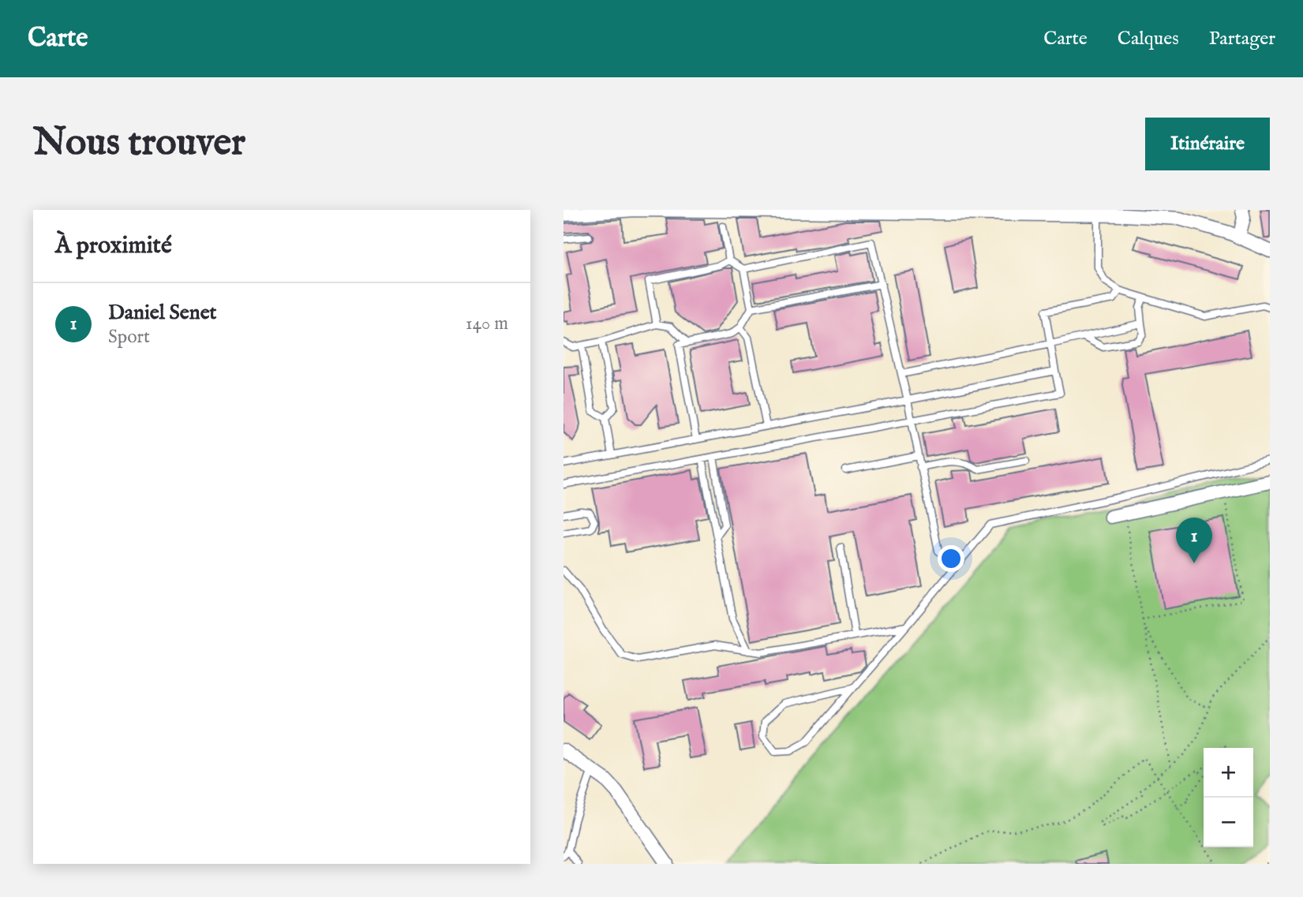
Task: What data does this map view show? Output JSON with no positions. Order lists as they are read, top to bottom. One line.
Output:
{"page":{"header":"Carte","nav":["Carte","Calques","Partager"],"buttons":"Itinéraire","title":"Nous trouver","heading":"À proximité","list":[{"mark":"1","name":"Daniel Senet","note":"Sport","value":"140 m"}],"pins":"1","map_buttons":["+","−"]}}
